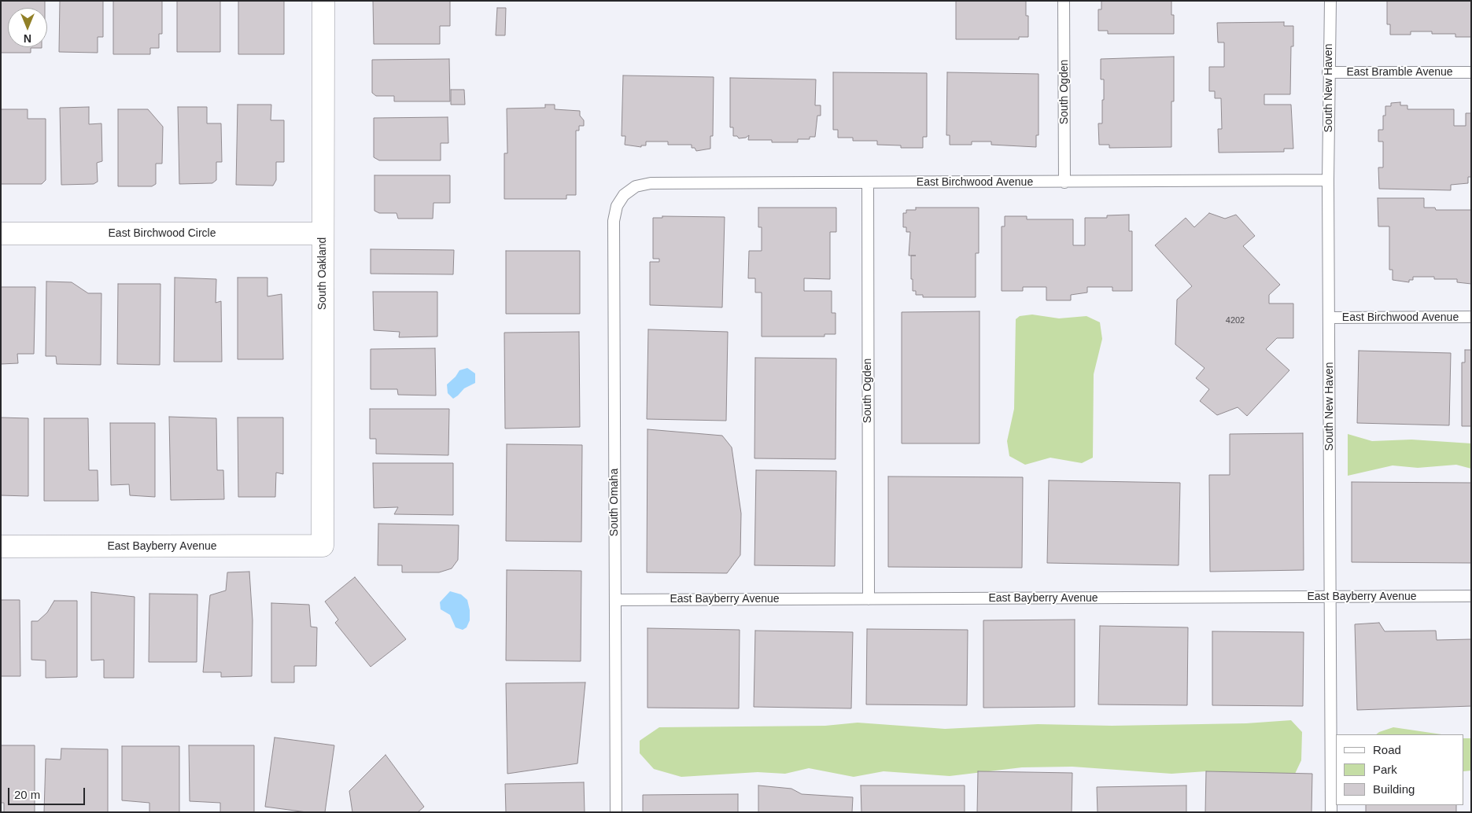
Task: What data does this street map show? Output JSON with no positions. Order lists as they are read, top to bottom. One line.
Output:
{"streets":{"street":["East Birchwood Circle","South Oakland","East Bayberry Avenue"],"lane":["East Bramble Avenue","South New Haven","South Ogden","East Birchwood Avenue","South Omaha"]},"crossings":[["East Bramble Avenue","South New Haven"],["South New Haven","East Birchwood Avenue"],["South New Haven","East Bayberry Avenue"],["South Ogden","East Birchwood Avenue"],["South Ogden","East Bayberry Avenue"],["East Birchwood Avenue","South Omaha"],["East Birchwood Circle","South Oakland"],["South Oakland","East Bayberry Avenue"],["South Omaha","East Bayberry Avenue"]],"house_numbers":["4202"],"legend":["Road","Park","Building"],"scale_bar":"20 m","north":"bottom"}
